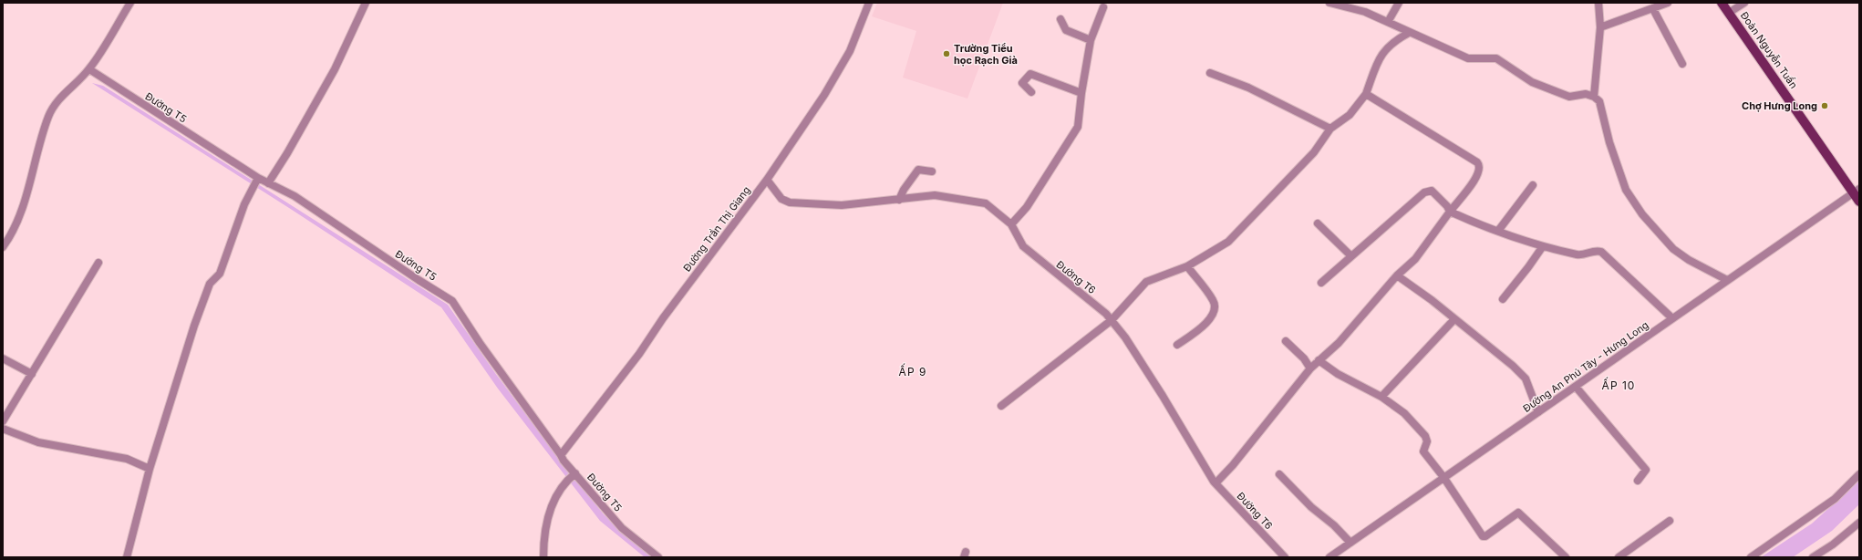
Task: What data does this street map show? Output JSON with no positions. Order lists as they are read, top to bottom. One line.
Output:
{"streets":{"main road":["Đoàn Nguyễn Tuấn"],"street":["Đường T5","Đường Trần Thị Giang","Đường T6","Đường An Phú Tây - Hưng Long"]},"crossings":[["Đoàn Nguyễn Tuấn","Đường An Phú Tây - Hưng Long"],["Đường T5","Đường Trần Thị Giang"],["Đường Trần Thị Giang","Đường T6"]],"districts":["ẤP 9","ẤP 10"],"places":["Trường Tiểu học Rạch Già","Chợ Hưng Long"]}
